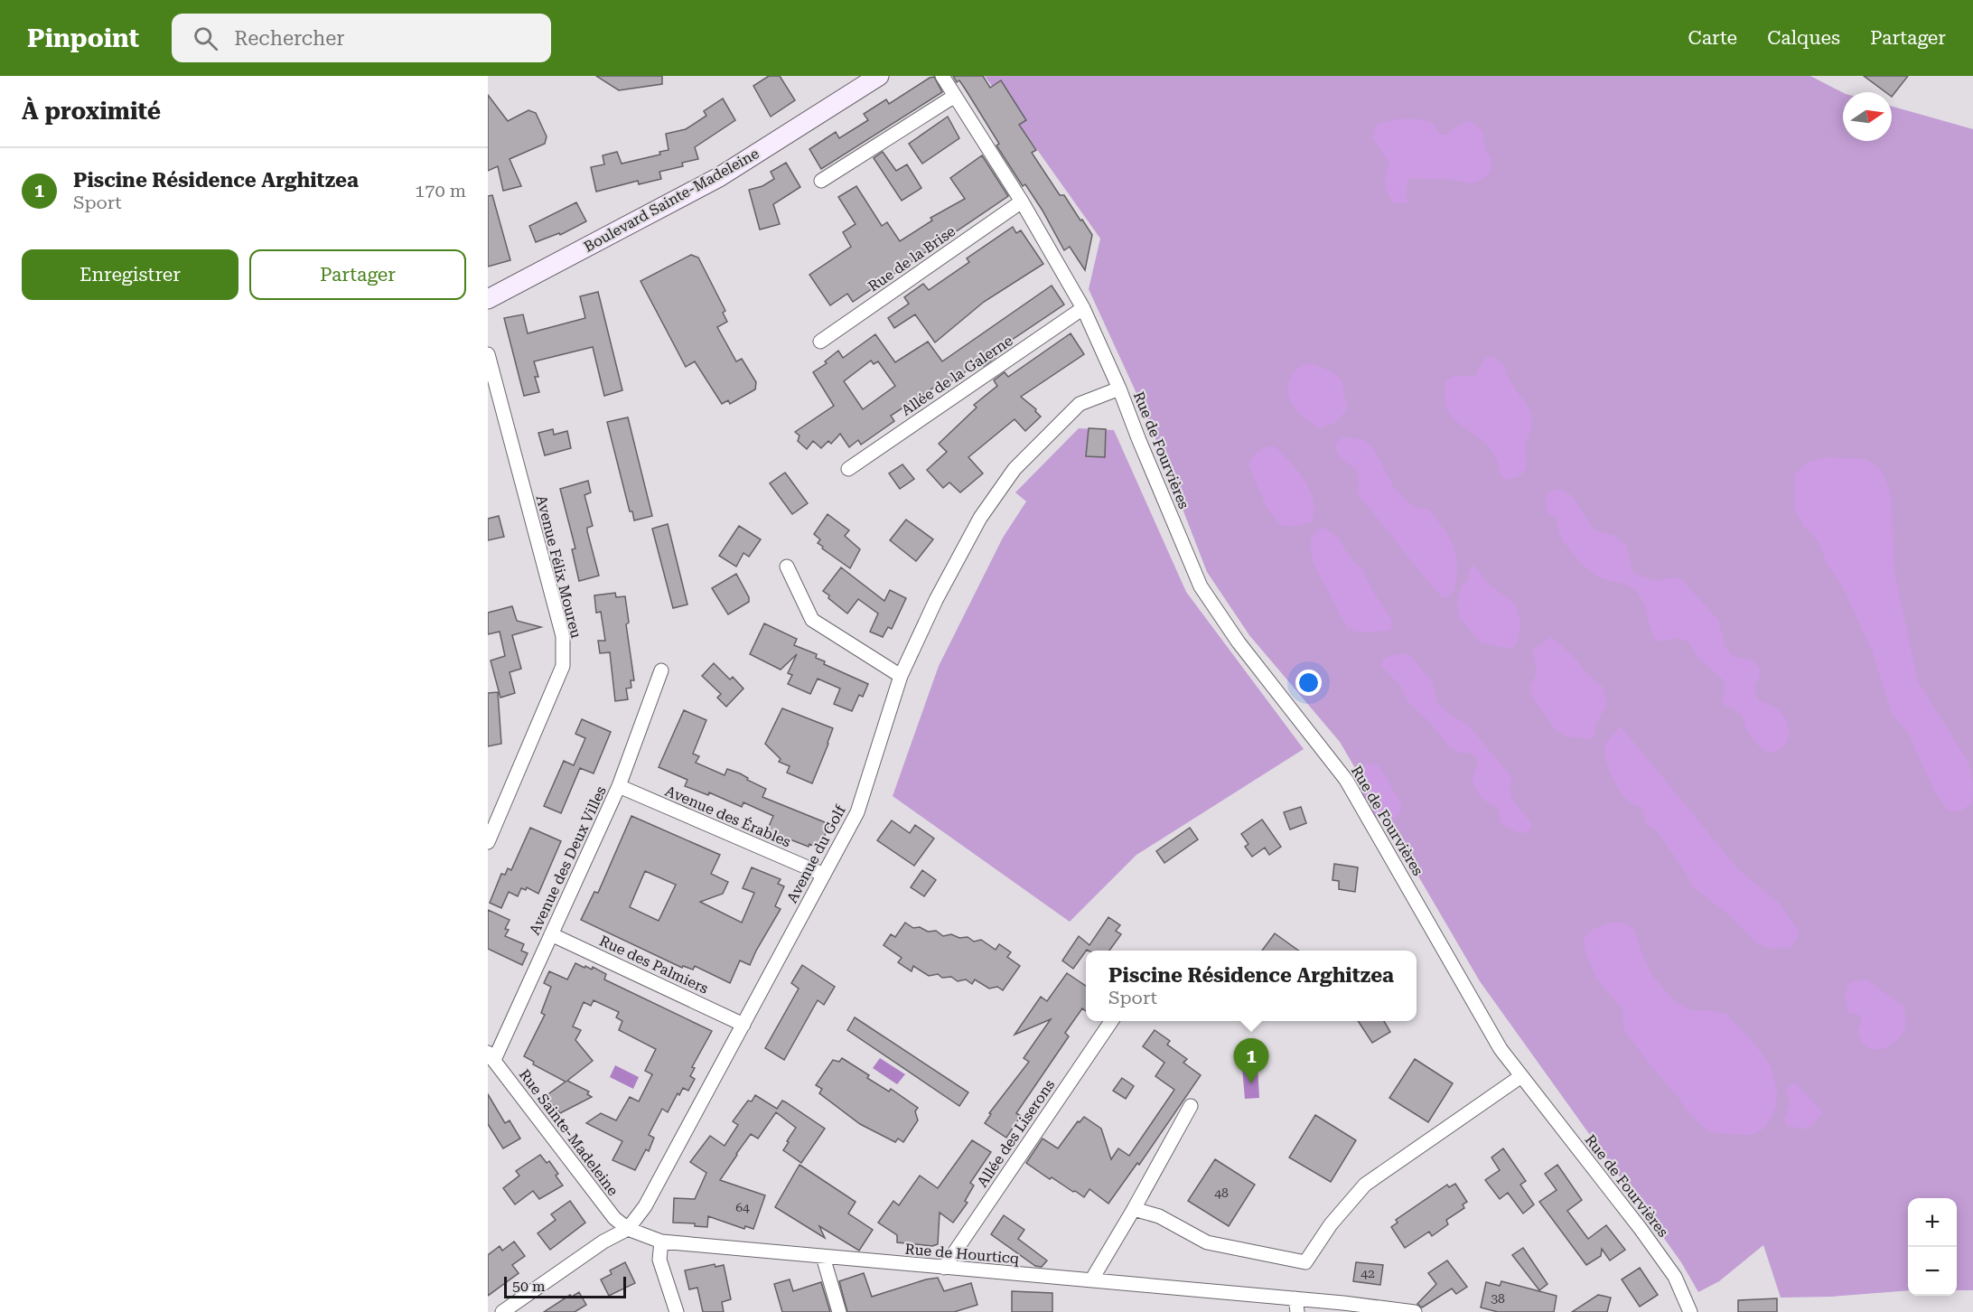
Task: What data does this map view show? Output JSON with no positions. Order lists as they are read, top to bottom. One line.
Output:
{"streets":{"street":["Boulevard Sainte-Madeleine","Rue de la Brise","Allée de la Galerne","Rue de Fourvières","Avenue Félix Moureu","Avenue des Érables","Avenue du Golf","Avenue des Deux Villes","Rue des Palmiers","Rue Sainte-Madeleine","Allée des Liserons","Rue de Hourticq"]},"crossings":[["Rue de la Brise","Rue de Fourvières"],["Allée de la Galerne","Rue de Fourvières"],["Rue de Fourvières","Avenue du Golf"],["Avenue des Érables","Avenue du Golf"],["Avenue des Érables","Avenue des Deux Villes"],["Avenue du Golf","Rue des Palmiers"],["Avenue du Golf","Rue Sainte-Madeleine"],["Avenue du Golf","Rue de Hourticq"],["Avenue des Deux Villes","Rue des Palmiers"],["Avenue des Deux Villes","Rue Sainte-Madeleine"],["Rue Sainte-Madeleine","Rue de Hourticq"],["Allée des Liserons","Rue de Hourticq"]],"house_numbers":["48","64","42","38"],"scale_bar":"50 m","north":"right","page":{"header":"Pinpoint","search":"Rechercher","nav":["Carte","Calques","Partager"],"heading":"À proximité","list":[{"mark":"1","name":"Piscine Résidence Arghitzea","note":"Sport","value":"170 m"}],"buttons":["Enregistrer","Partager"],"popup":["Piscine Résidence Arghitzea","Sport"],"pins":"1","map_buttons":["+","−"],"scale":"50 m"}}
